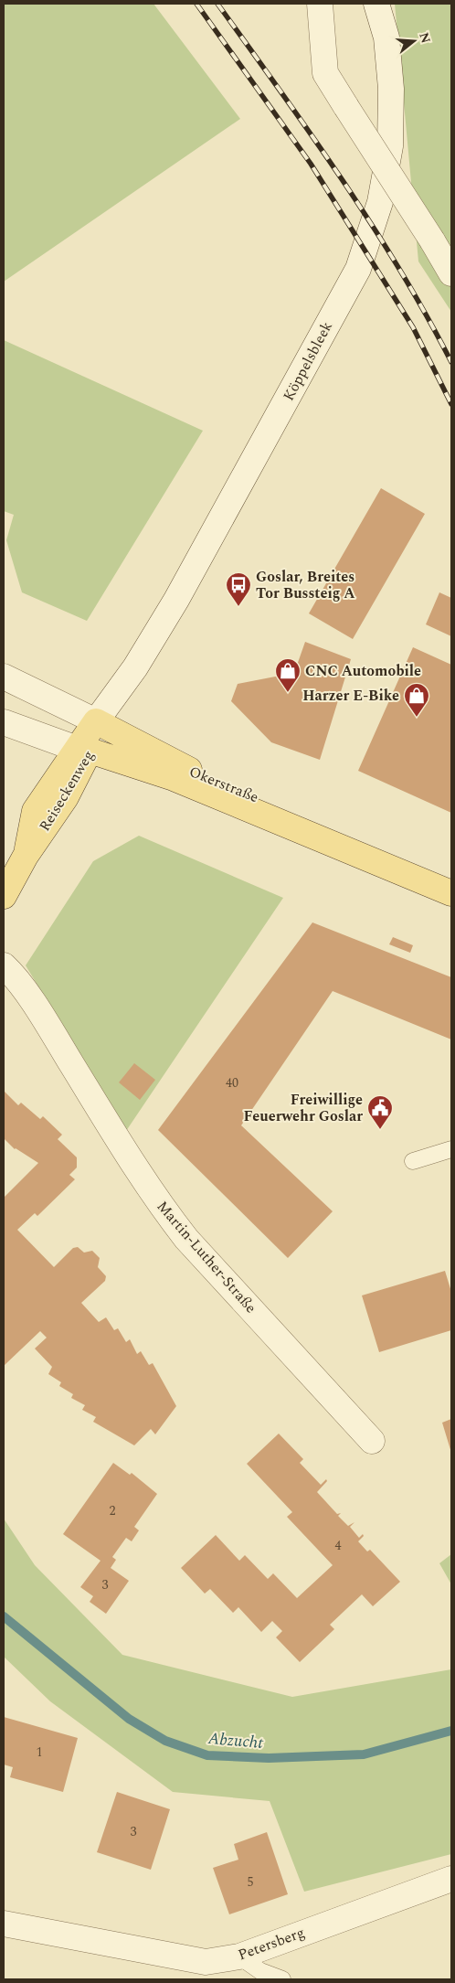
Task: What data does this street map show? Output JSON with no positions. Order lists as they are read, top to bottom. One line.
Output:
{"streets":{"main road":["Okerstraße","Reiseckenweg"],"street":["Köppelsbleek","Martin-Luther-Straße","Petersberg"]},"crossings":[["Köppelsbleek","Okerstraße"],["Köppelsbleek","Reiseckenweg"],["Okerstraße","Reiseckenweg"]],"water":["Abzucht"],"places":{"bus stop":["Goslar, Breites Tor Bussteig A"],"shop":["CNC Automobile","Harzer E-Bike"],"public building":["Freiwillige Feuerwehr Goslar"]},"house_numbers":["40","2","4","3","1","3","5"],"north":"right"}
